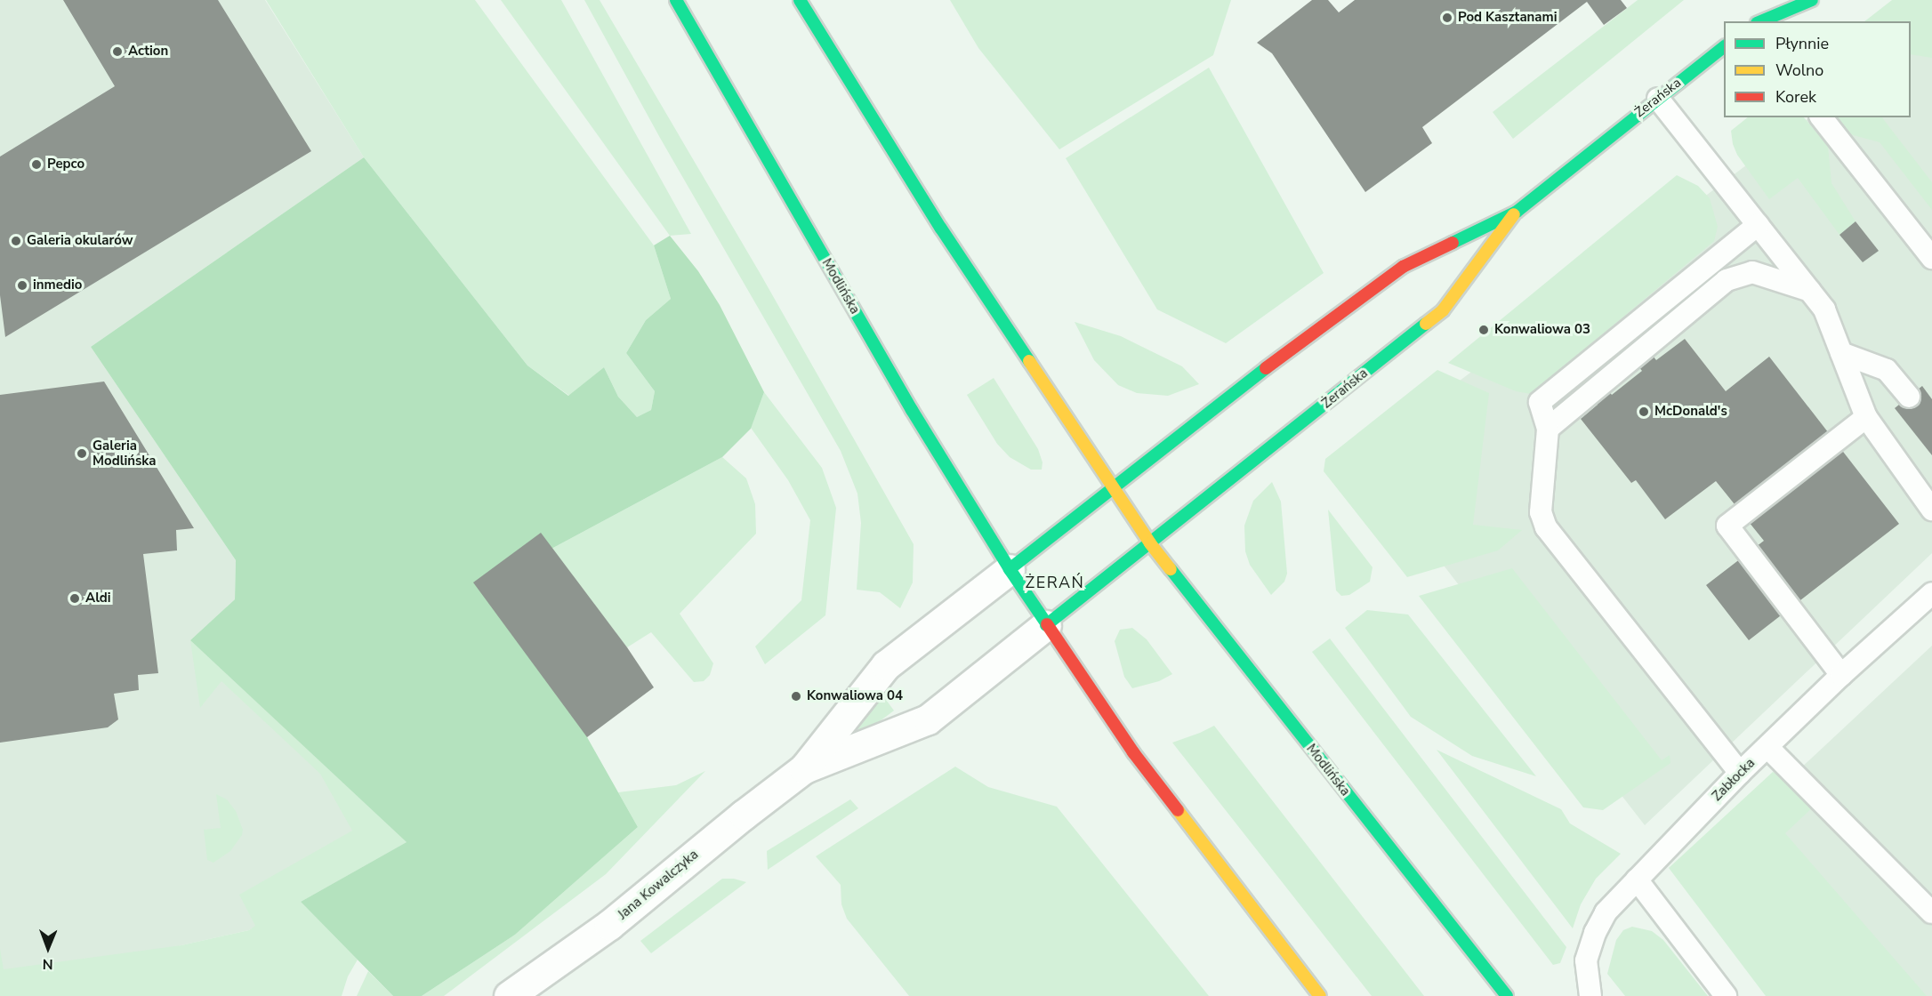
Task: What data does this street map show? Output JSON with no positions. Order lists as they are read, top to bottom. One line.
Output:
{"streets":{"main road":["Żerańska","Modlińska"],"street":["Jana Kowalczyka"],"lane":["Zabłocka"]},"crossings":[["Żerańska","Modlińska"],["Modlińska","Jana Kowalczyka"]],"districts":["ŻERAŃ"],"places":["Pod Kasztanami","Action","Pepco","Galeria okularów","inmedio","Konwaliowa 03","McDonald's","Galeria Modlińska","Aldi","Konwaliowa 04"],"legend":["Płynnie","Wolno","Korek"],"north":"bottom"}
